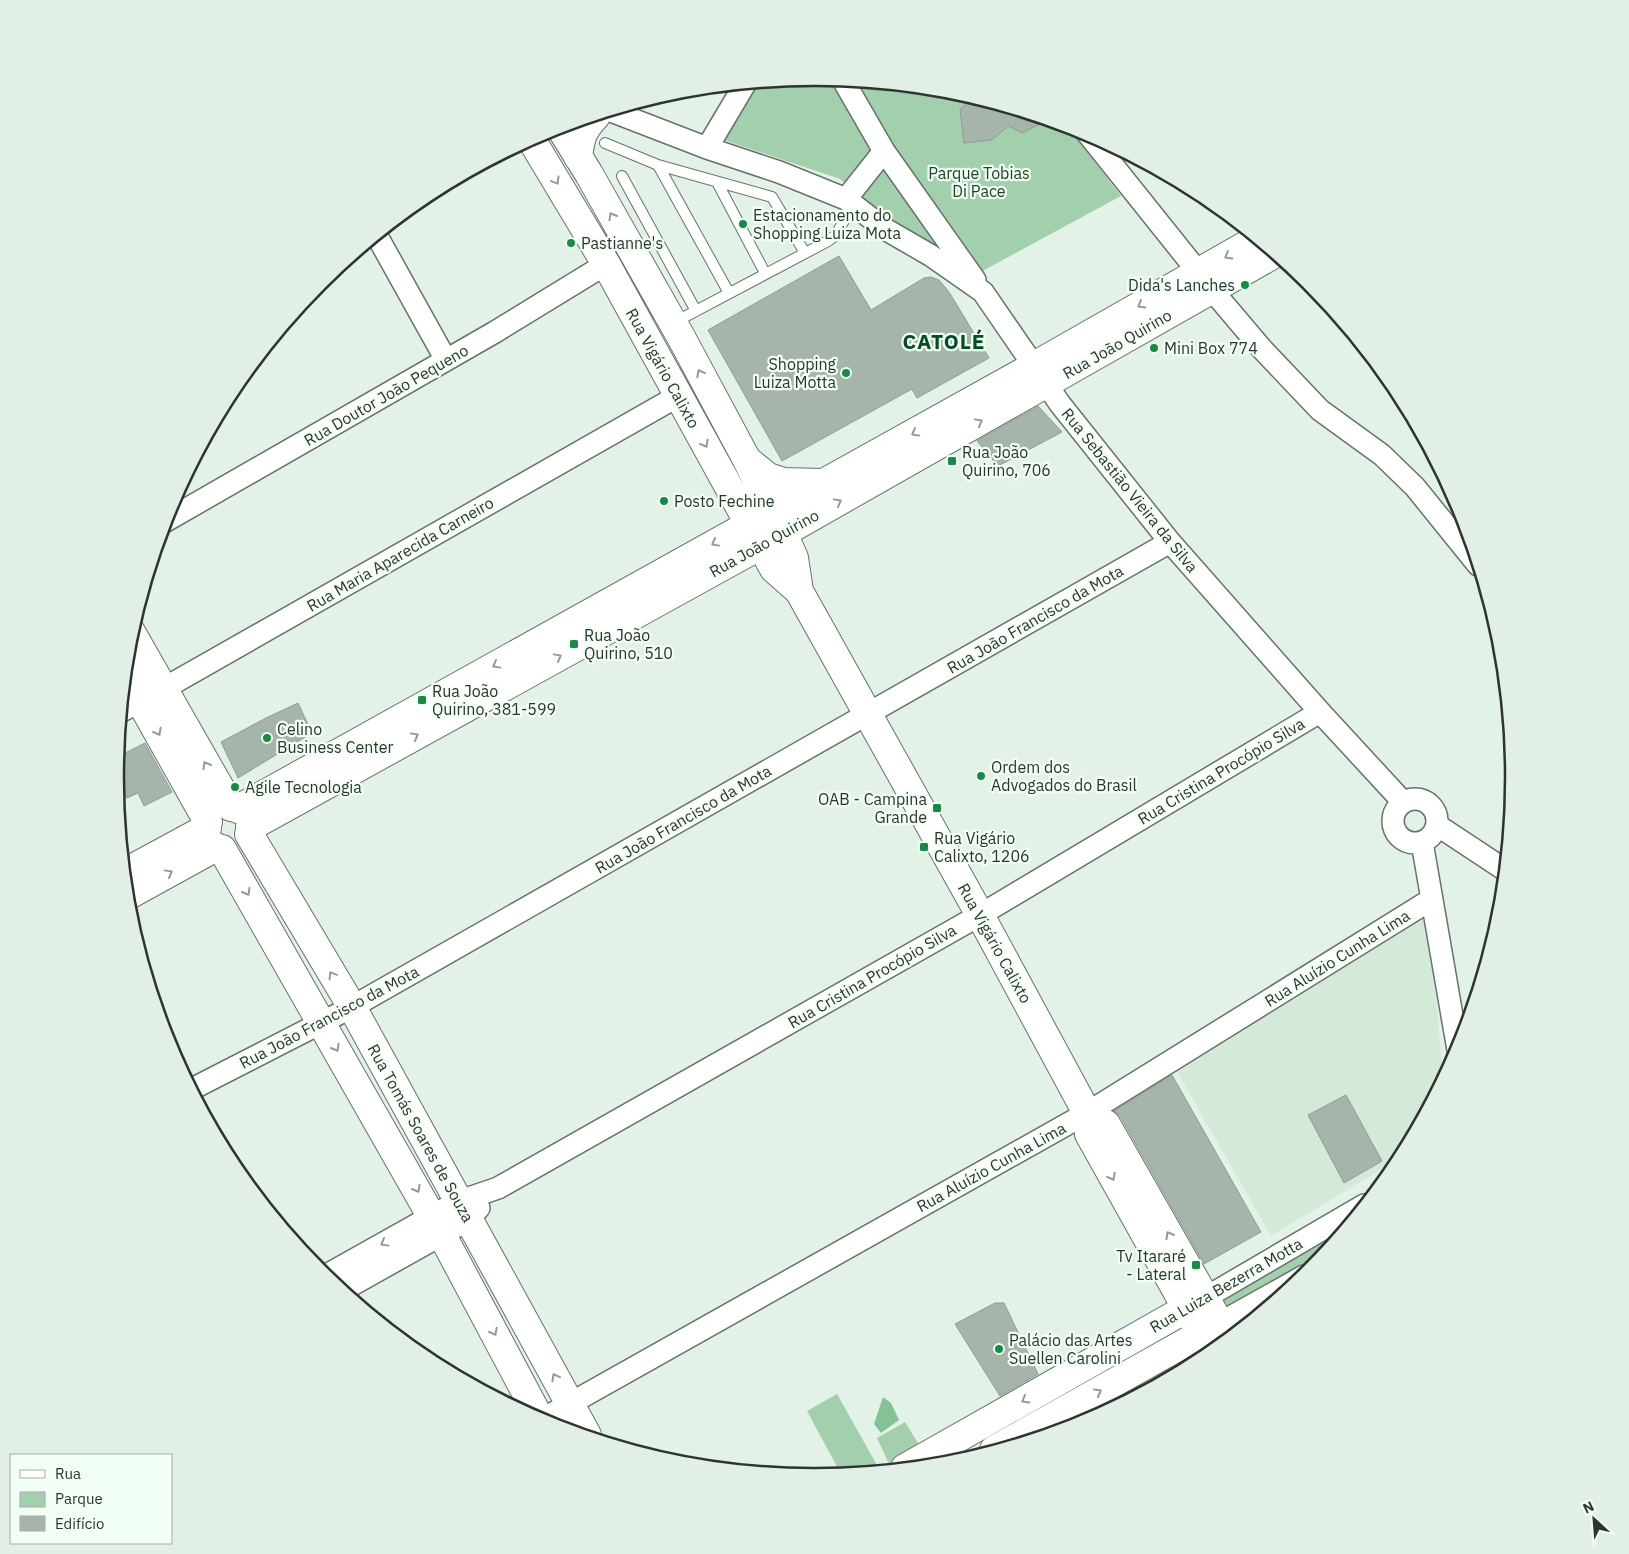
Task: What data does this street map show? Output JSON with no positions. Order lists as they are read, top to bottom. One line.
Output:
{"streets":{"main road":["Rua João Quirino","Rua Vigário Calixto","Rua Tomás Soares de Souza","Rua Luiza Bezerra Motta"],"street":["Rua Doutor João Pequeno","Rua Sebastião Vieira da Silva","Rua Maria Aparecida Carneiro","Rua João Francisco da Mota","Rua Cristina Procópio Silva","Rua Aluízio Cunha Lima"]},"crossings":[["Rua João Quirino","Rua Vigário Calixto"],["Rua João Quirino","Rua Sebastião Vieira da Silva"],["Rua João Quirino","Rua Tomás Soares de Souza"],["Rua Vigário Calixto","Rua Doutor João Pequeno"],["Rua Vigário Calixto","Rua Maria Aparecida Carneiro"],["Rua Vigário Calixto","Rua João Francisco da Mota"],["Rua Vigário Calixto","Rua Cristina Procópio Silva"],["Rua Vigário Calixto","Rua Aluízio Cunha Lima"],["Rua Vigário Calixto","Rua Luiza Bezerra Motta"],["Rua Sebastião Vieira da Silva","Rua João Francisco da Mota"],["Rua Sebastião Vieira da Silva","Rua Cristina Procópio Silva"],["Rua Maria Aparecida Carneiro","Rua Tomás Soares de Souza"],["Rua João Francisco da Mota","Rua Tomás Soares de Souza"],["Rua Cristina Procópio Silva","Rua Tomás Soares de Souza"],["Rua Aluízio Cunha Lima","Rua Tomás Soares de Souza"]],"districts":["CATOLÉ"],"parks":["Parque Tobias Di Pace"],"places":{"other":["Estacionamento do Shopping Luiza Mota","Pastianne's","Dida's Lanches","Mini Box 774","Shopping Luiza Motta","Posto Fechine","Celino Business Center","Ordem dos Advogados do Brasil","Agile Tecnologia","Palácio das Artes Suellen Carolini"],"transit":["Rua João Quirino, 706","Rua João Quirino, 510","Rua João Quirino, 381-599","OAB - Campina Grande","Rua Vigário Calixto, 1206","Tv Itararé - Lateral"]},"legend":["Rua","Parque","Edifício"],"north":"top left"}
